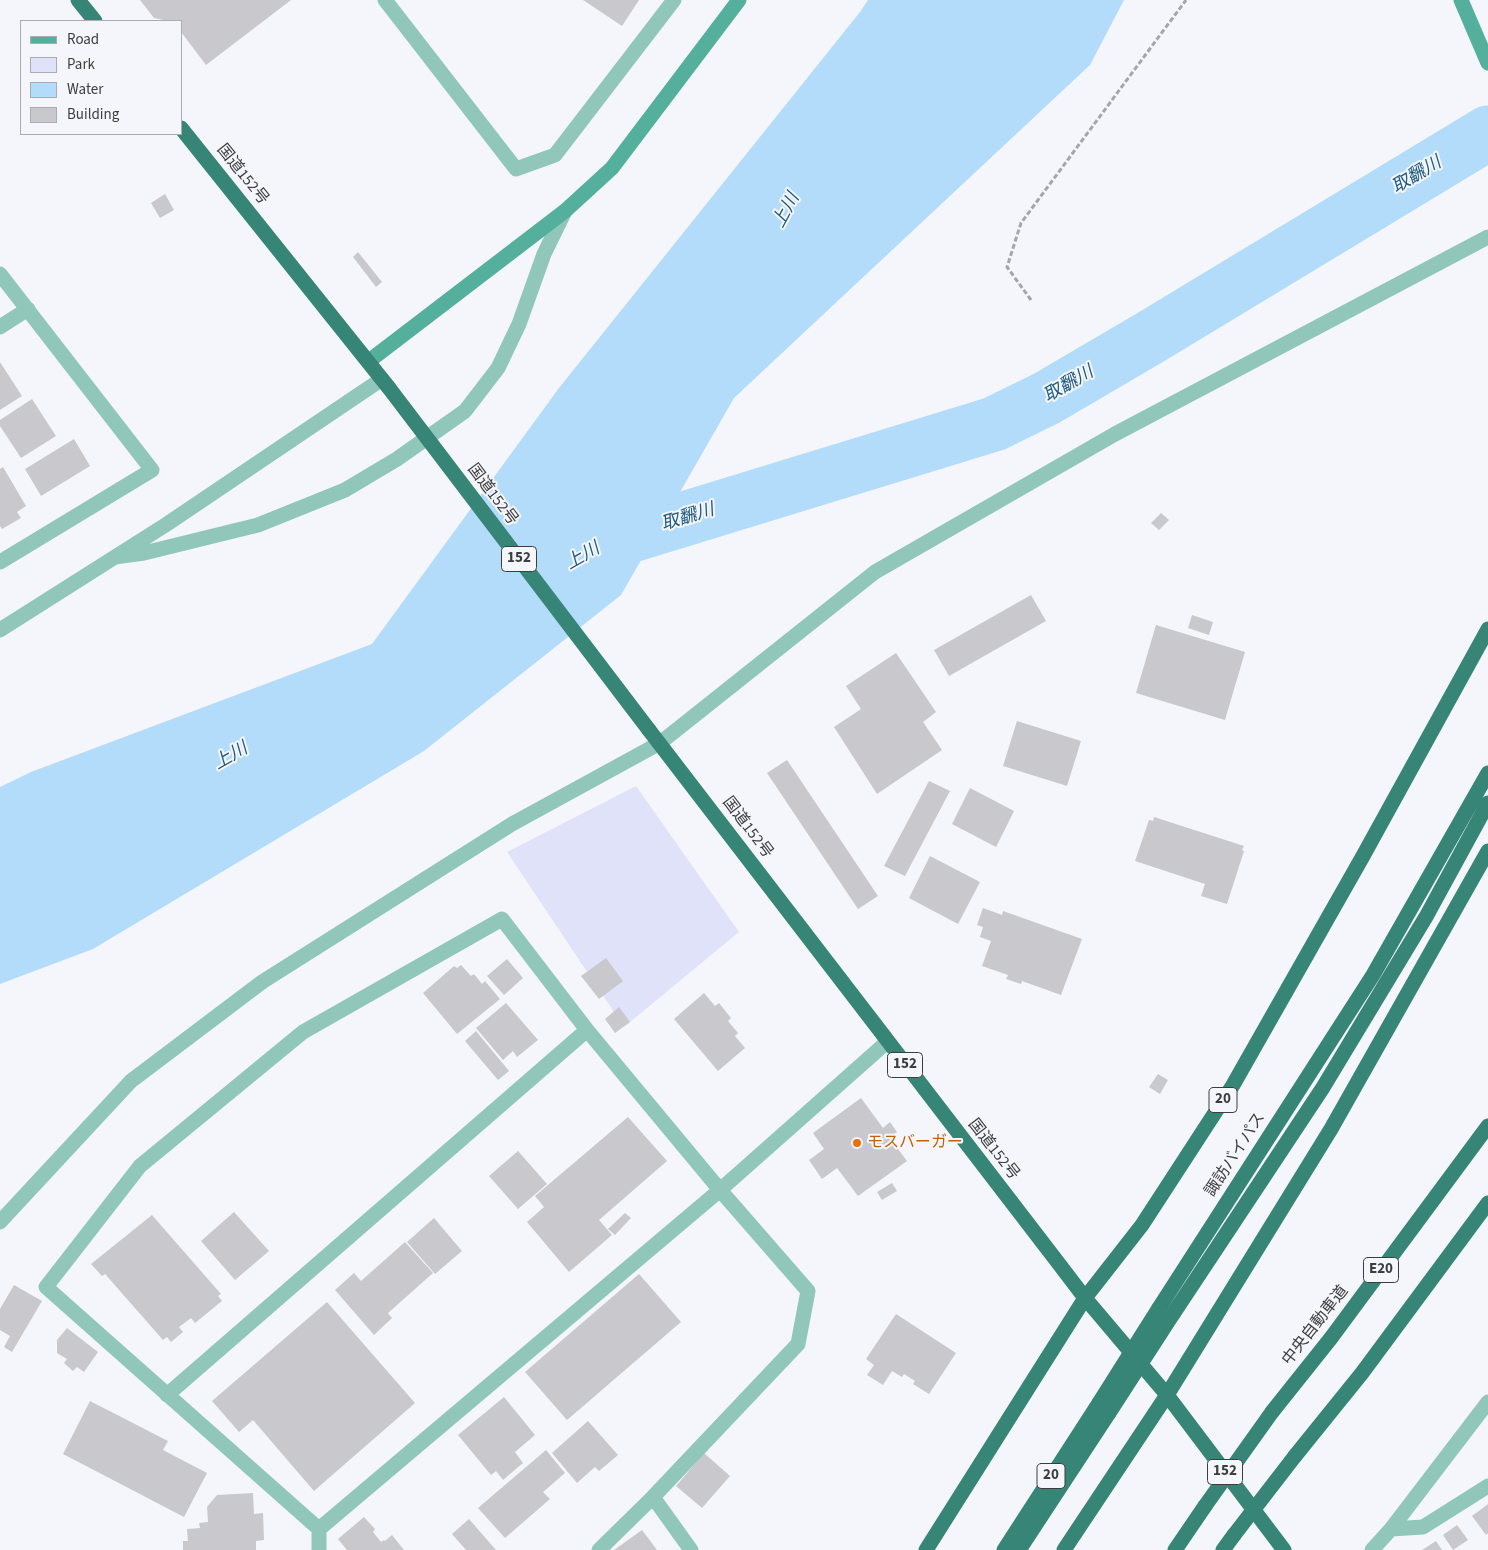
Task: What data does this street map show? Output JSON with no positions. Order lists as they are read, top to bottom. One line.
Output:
{"streets":{"highway":["国道152号","152","20","諏訪バイパス","E20","中央自動車道"]},"crossings":[["国道152号","20"]],"water":["取飜川","上川"],"places":["モスバーガー"],"legend":["Road","Park","Water","Building"]}
